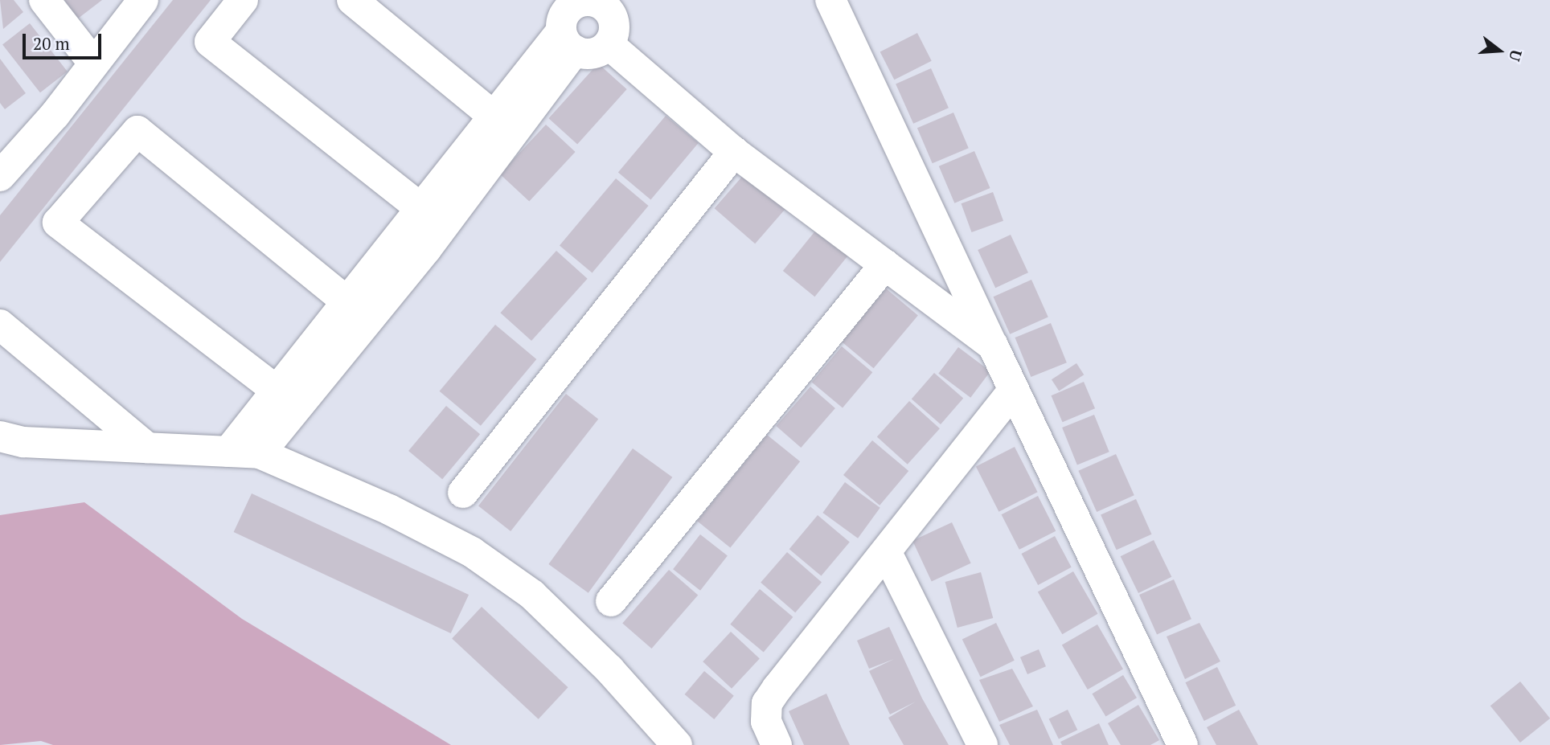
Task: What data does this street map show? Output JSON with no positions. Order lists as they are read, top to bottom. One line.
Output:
{"scale_bar":"20 m","north":"right"}
